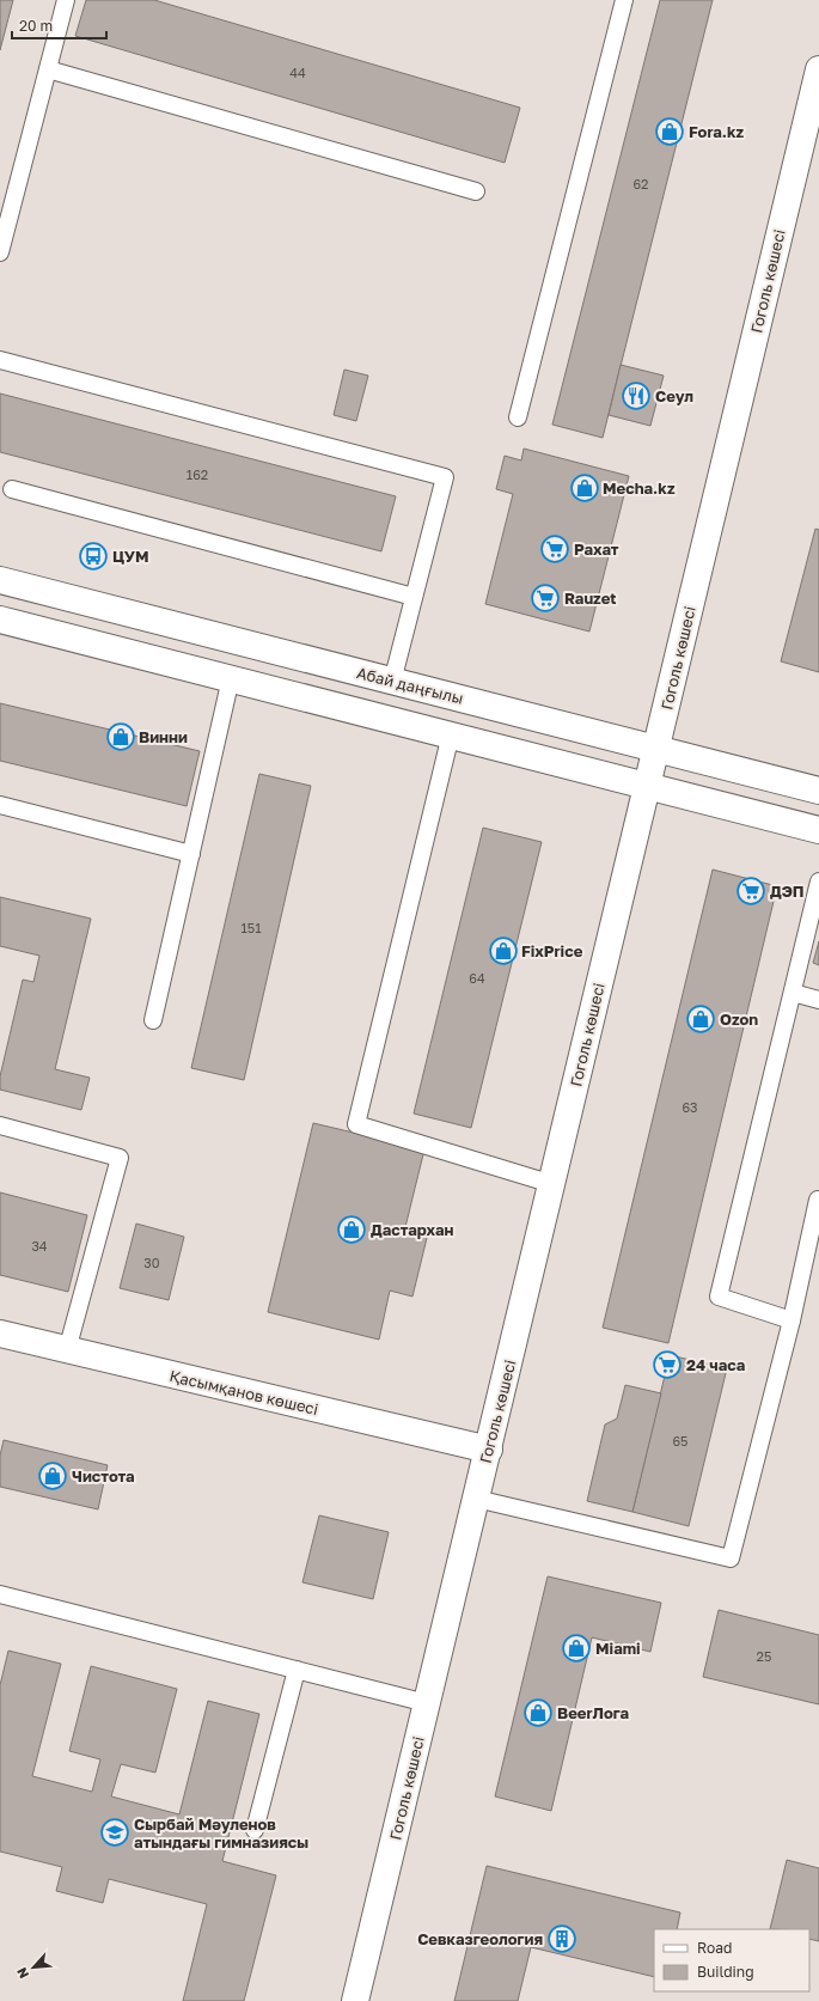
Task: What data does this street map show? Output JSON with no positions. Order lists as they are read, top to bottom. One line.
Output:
{"streets":{"street":["Гоголь көшесі","Абай даңғылы","Қасымқанов көшесі"]},"crossings":[["Гоголь көшесі","Абай даңғылы"],["Гоголь көшесі","Қасымқанов көшесі"]],"places":{"shop":["Fora.kz","Mecha.kz","Винни","FixPrice","Ozon","Дастархан","Чистота","Miami","BeerЛога"],"restaurant":["Сеул"],"supermarket":["Рахат","Rauzet","ДЭП","24 часа"],"bus stop":["ЦУМ"],"school or university":["Сырбай Мәуленов атындағы гимназиясы"],"building":["Севказгеология"]},"house_numbers":["44","62","162","151","64","63","34","30","65","25"],"legend":["Road","Building"],"scale_bar":"20 m","north":"bottom left"}
